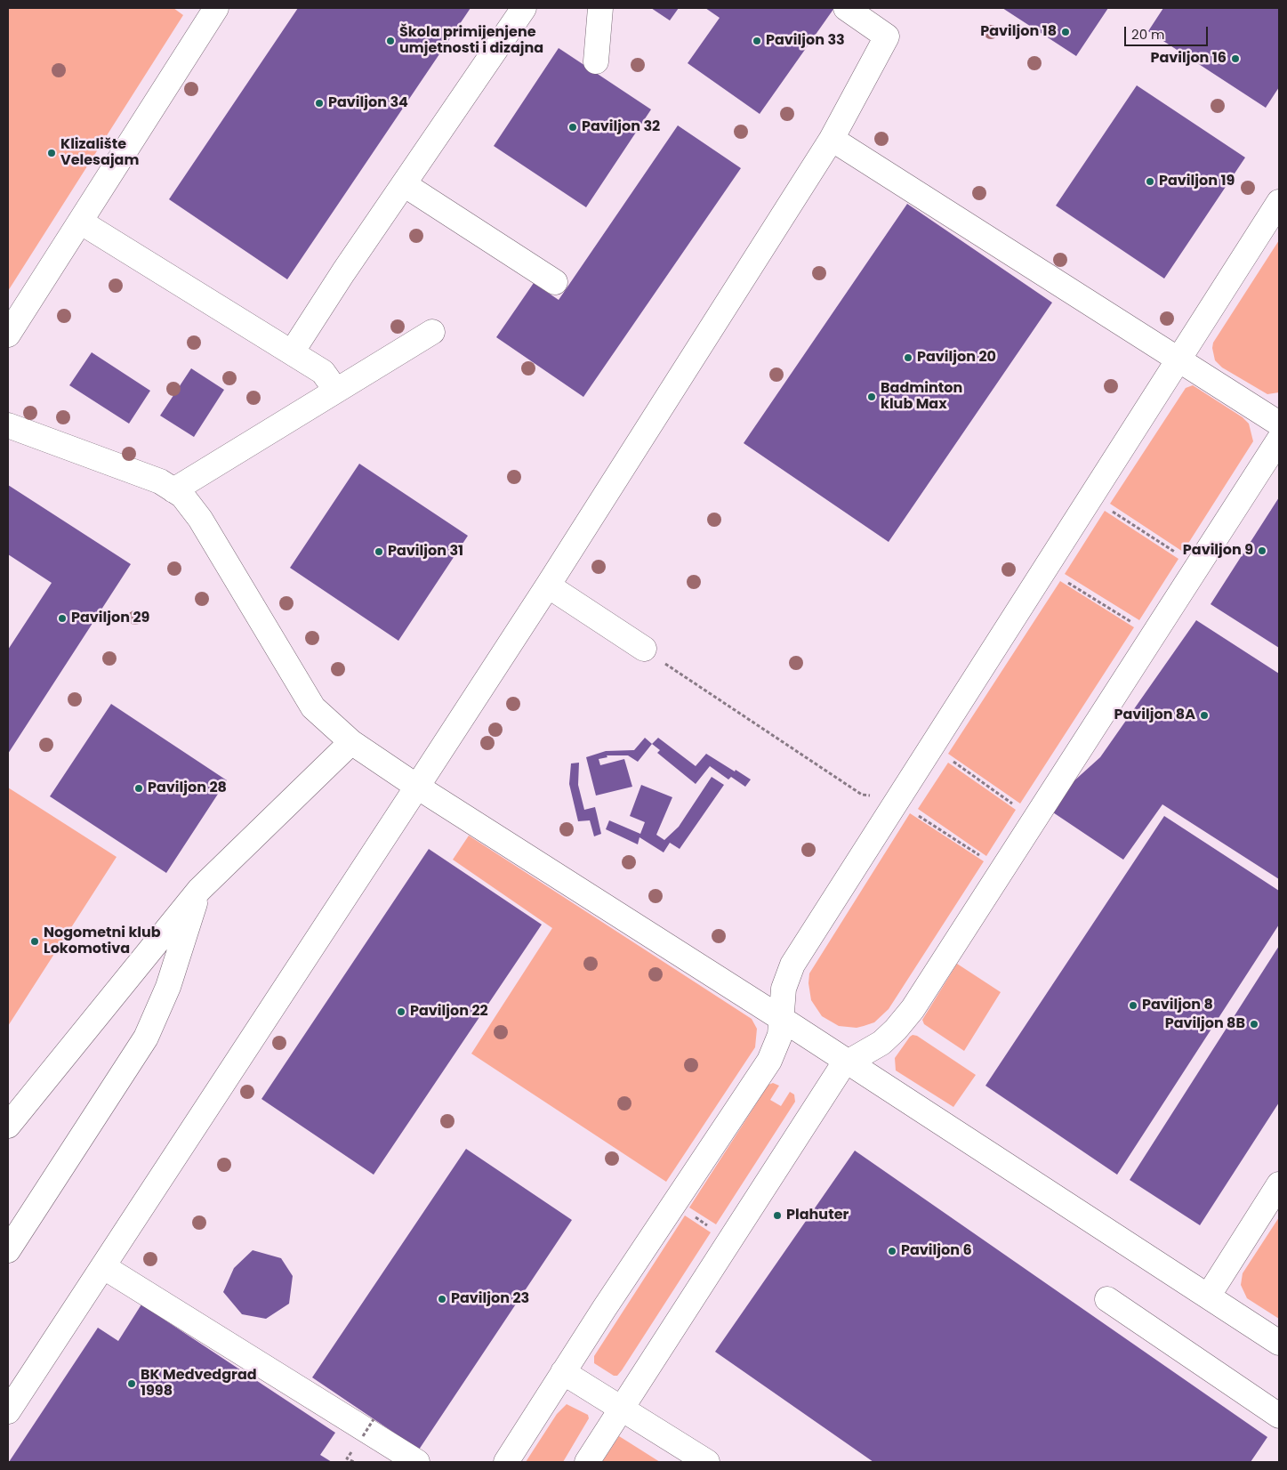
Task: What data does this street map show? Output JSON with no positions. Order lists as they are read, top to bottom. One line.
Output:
{"places":["Paviljon 18","Škola primijenjene umjetnosti i dizajna","Paviljon 33","Paviljon 16","Paviljon 34","Paviljon 32","Klizalište Velesajam","Paviljon 19","Paviljon 20","Badminton klub Max","Paviljon 9","Paviljon 31","Paviljon 29","Paviljon 8A","Paviljon 28","Nogometni klub Lokomotiva","Paviljon 8","Paviljon 22","Paviljon 8B","Plahuter","Paviljon 6","Paviljon 23","BK Medvedgrad 1998"],"scale_bar":"20 m"}
